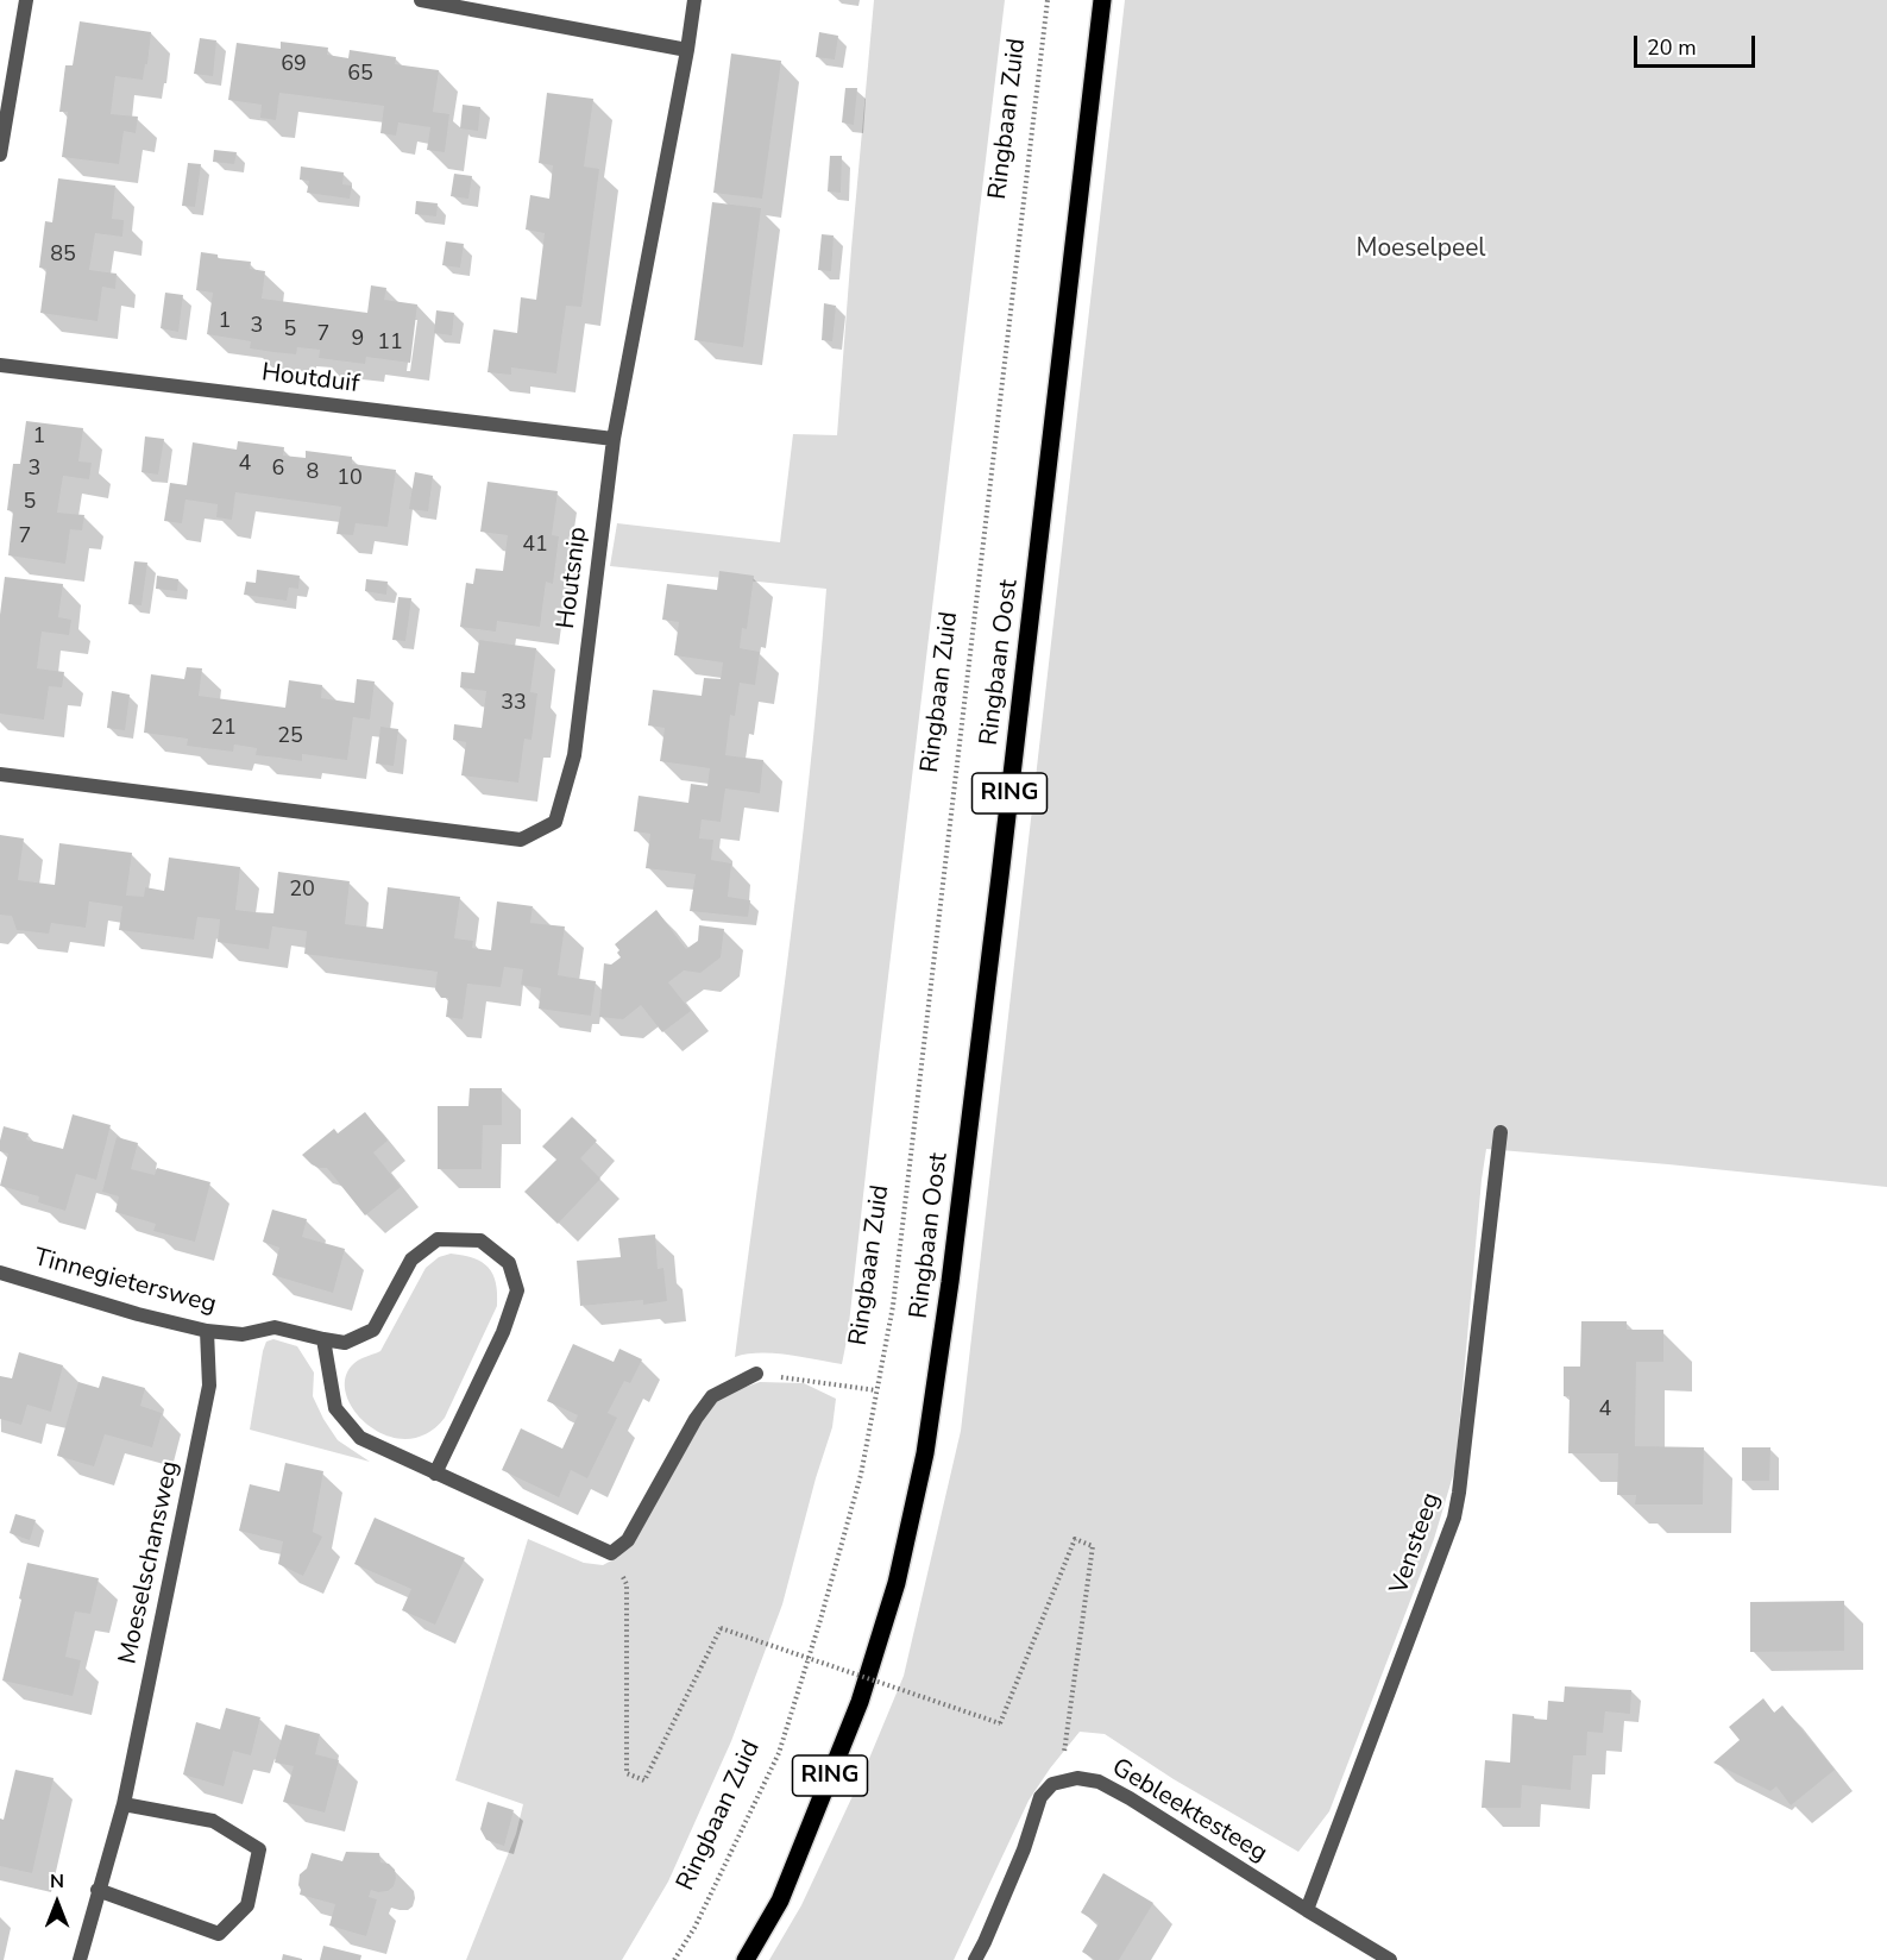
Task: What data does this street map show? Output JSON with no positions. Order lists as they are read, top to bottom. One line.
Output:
{"streets":{"main road":["Ringbaan Oost","RING"],"street":["Houtduif","Houtsnip","Tinnegietersweg","Vensteeg","Moeselschansweg","Gebleektesteeg"],"path":["Ringbaan Zuid"]},"crossings":[["Houtduif","Houtsnip"],["Tinnegietersweg","Moeselschansweg"],["Vensteeg","Gebleektesteeg"]],"parks":["Moeselpeel"],"house_numbers":["69","65","85","1","3","5","7","9","11","1","4","3","6","8","10","5","7","41","33","21","25","20","4"],"scale_bar":"20 m","north":"top"}
